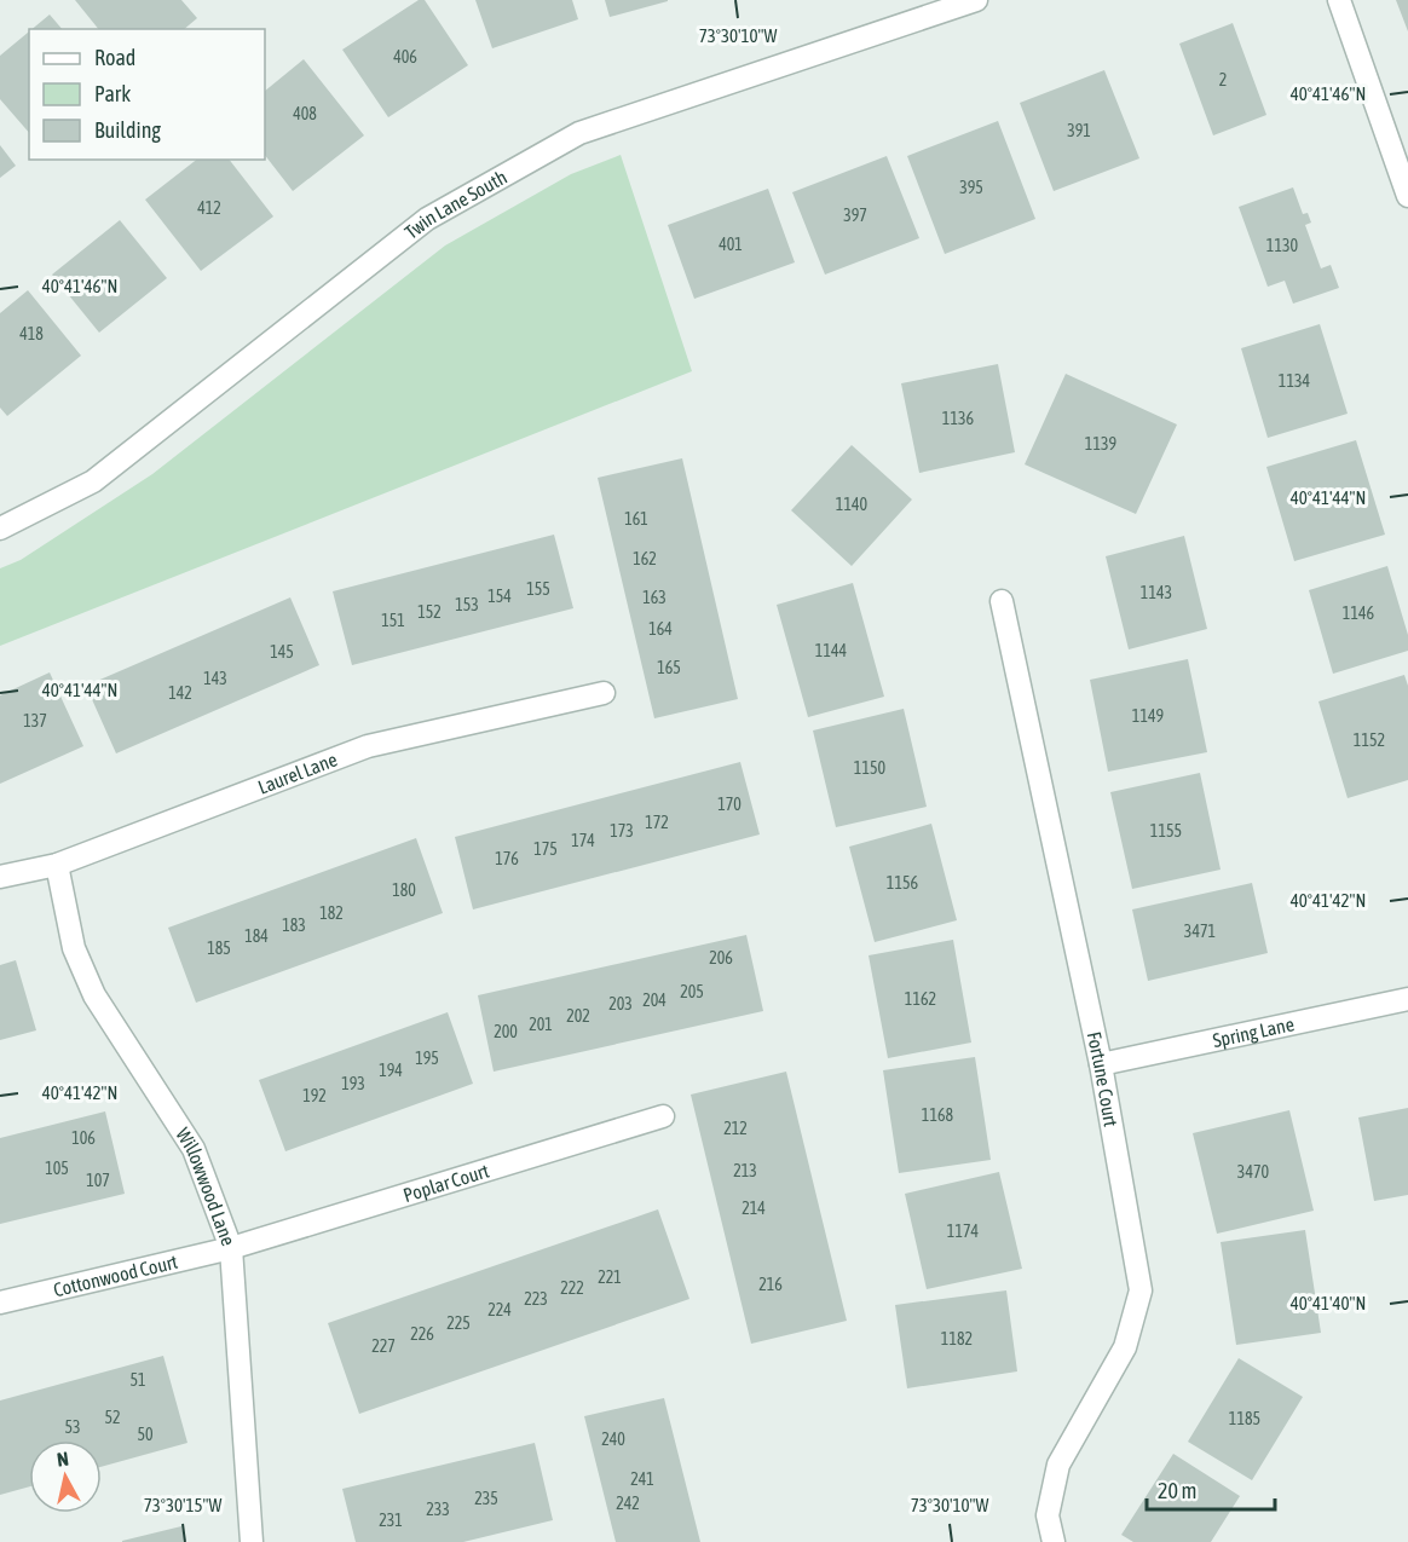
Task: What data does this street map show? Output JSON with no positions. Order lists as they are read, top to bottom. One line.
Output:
{"streets":{"street":["Twin Lane South","Laurel Lane","Spring Lane","Fortune Court","Poplar Court","Willowwood Lane","Cottonwood Court"]},"crossings":[["Laurel Lane","Willowwood Lane"],["Spring Lane","Fortune Court"],["Poplar Court","Willowwood Lane"],["Poplar Court","Cottonwood Court"],["Willowwood Lane","Cottonwood Court"]],"house_numbers":["406","2","408","391","395","412","397","401","1130","418","1134","1136","1139","1140","161","162","155","1143","154","163","153","152","1146","151","164","1144","145","165","143","142","1149","137","1152","1150","170","172","173","1155","174","175","176","1156","180","182","183","3471","184","185","206","205","1162","204","203","202","201","200","195","194","193","192","1168","212","106","105","213","3470","107","214","1174","221","216","222","223","224","225","226","1182","227","51","52","1185","53","50","240","241","235","242","233","231"],"legend":["Road","Park","Building"],"scale_bar":"20 m","north":"top","coordinates":["73°30'10\"W","40°41'46\"N","40°41'44\"N","40°41'42\"N","40°41'40\"N","73°30'15\"W"]}
